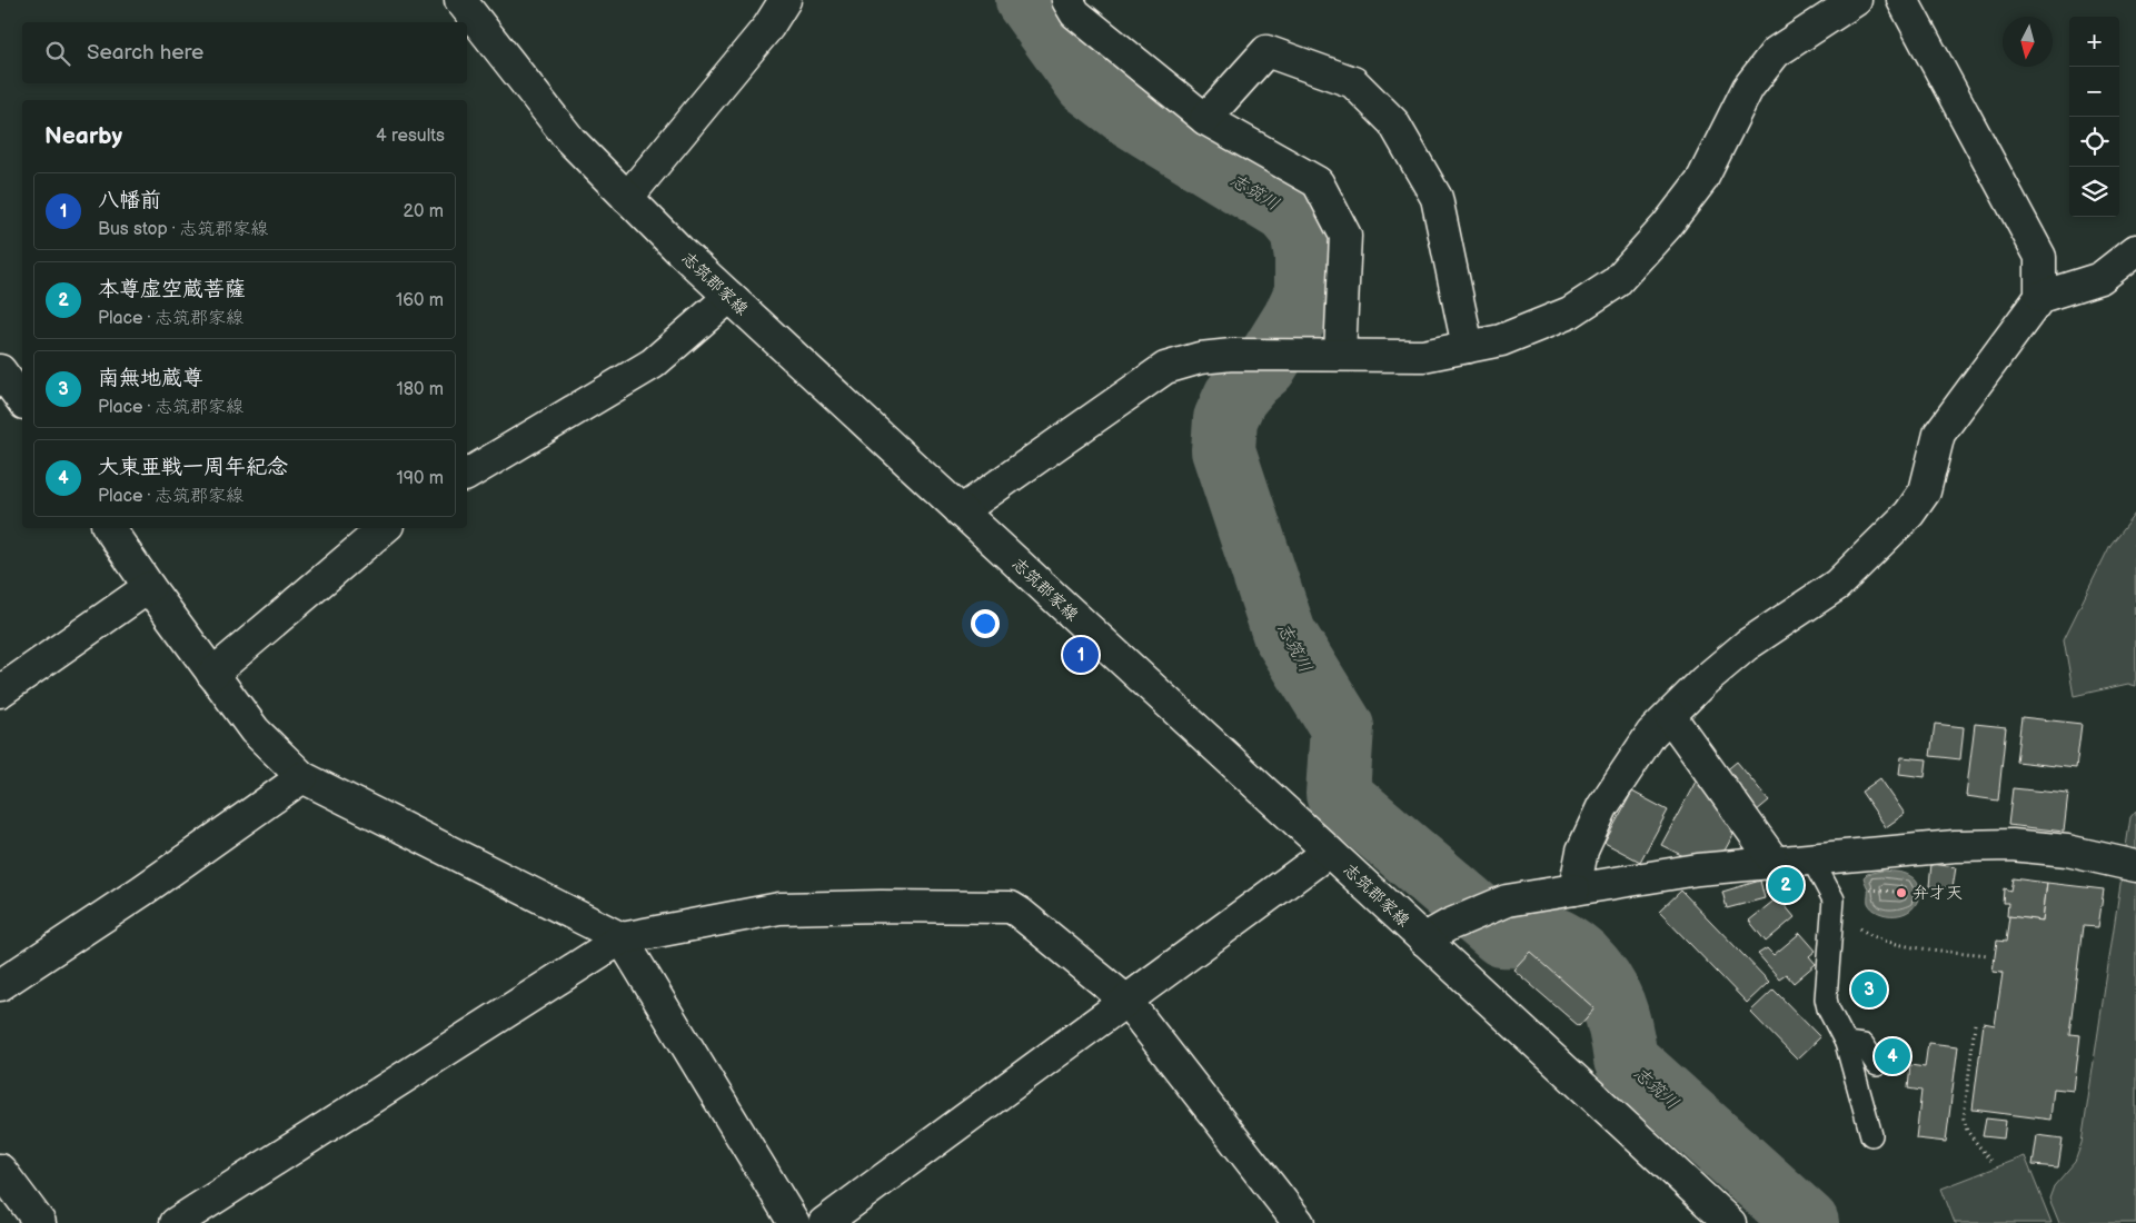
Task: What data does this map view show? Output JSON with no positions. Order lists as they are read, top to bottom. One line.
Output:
{"streets":{"street":["志筑郡家線"]},"water":["志筑川"],"places":["弁才天"],"north":"bottom","page":{"map_buttons":["+","−"],"search":"Search here","heading":["Nearby","4 results"],"list":[{"mark":"1","name":"八幡前","note":"Bus stop · 志筑郡家線","value":"20 m"},{"mark":"2","name":"本尊虚空蔵菩薩","note":"Place · 志筑郡家線","value":"160 m"},{"mark":"3","name":"南無地蔵尊","note":"Place · 志筑郡家線","value":"180 m"},{"mark":"4","name":"大東亜戦一周年紀念","note":"Place · 志筑郡家線","value":"190 m"}],"pins":["1","2","3","4"]}}
